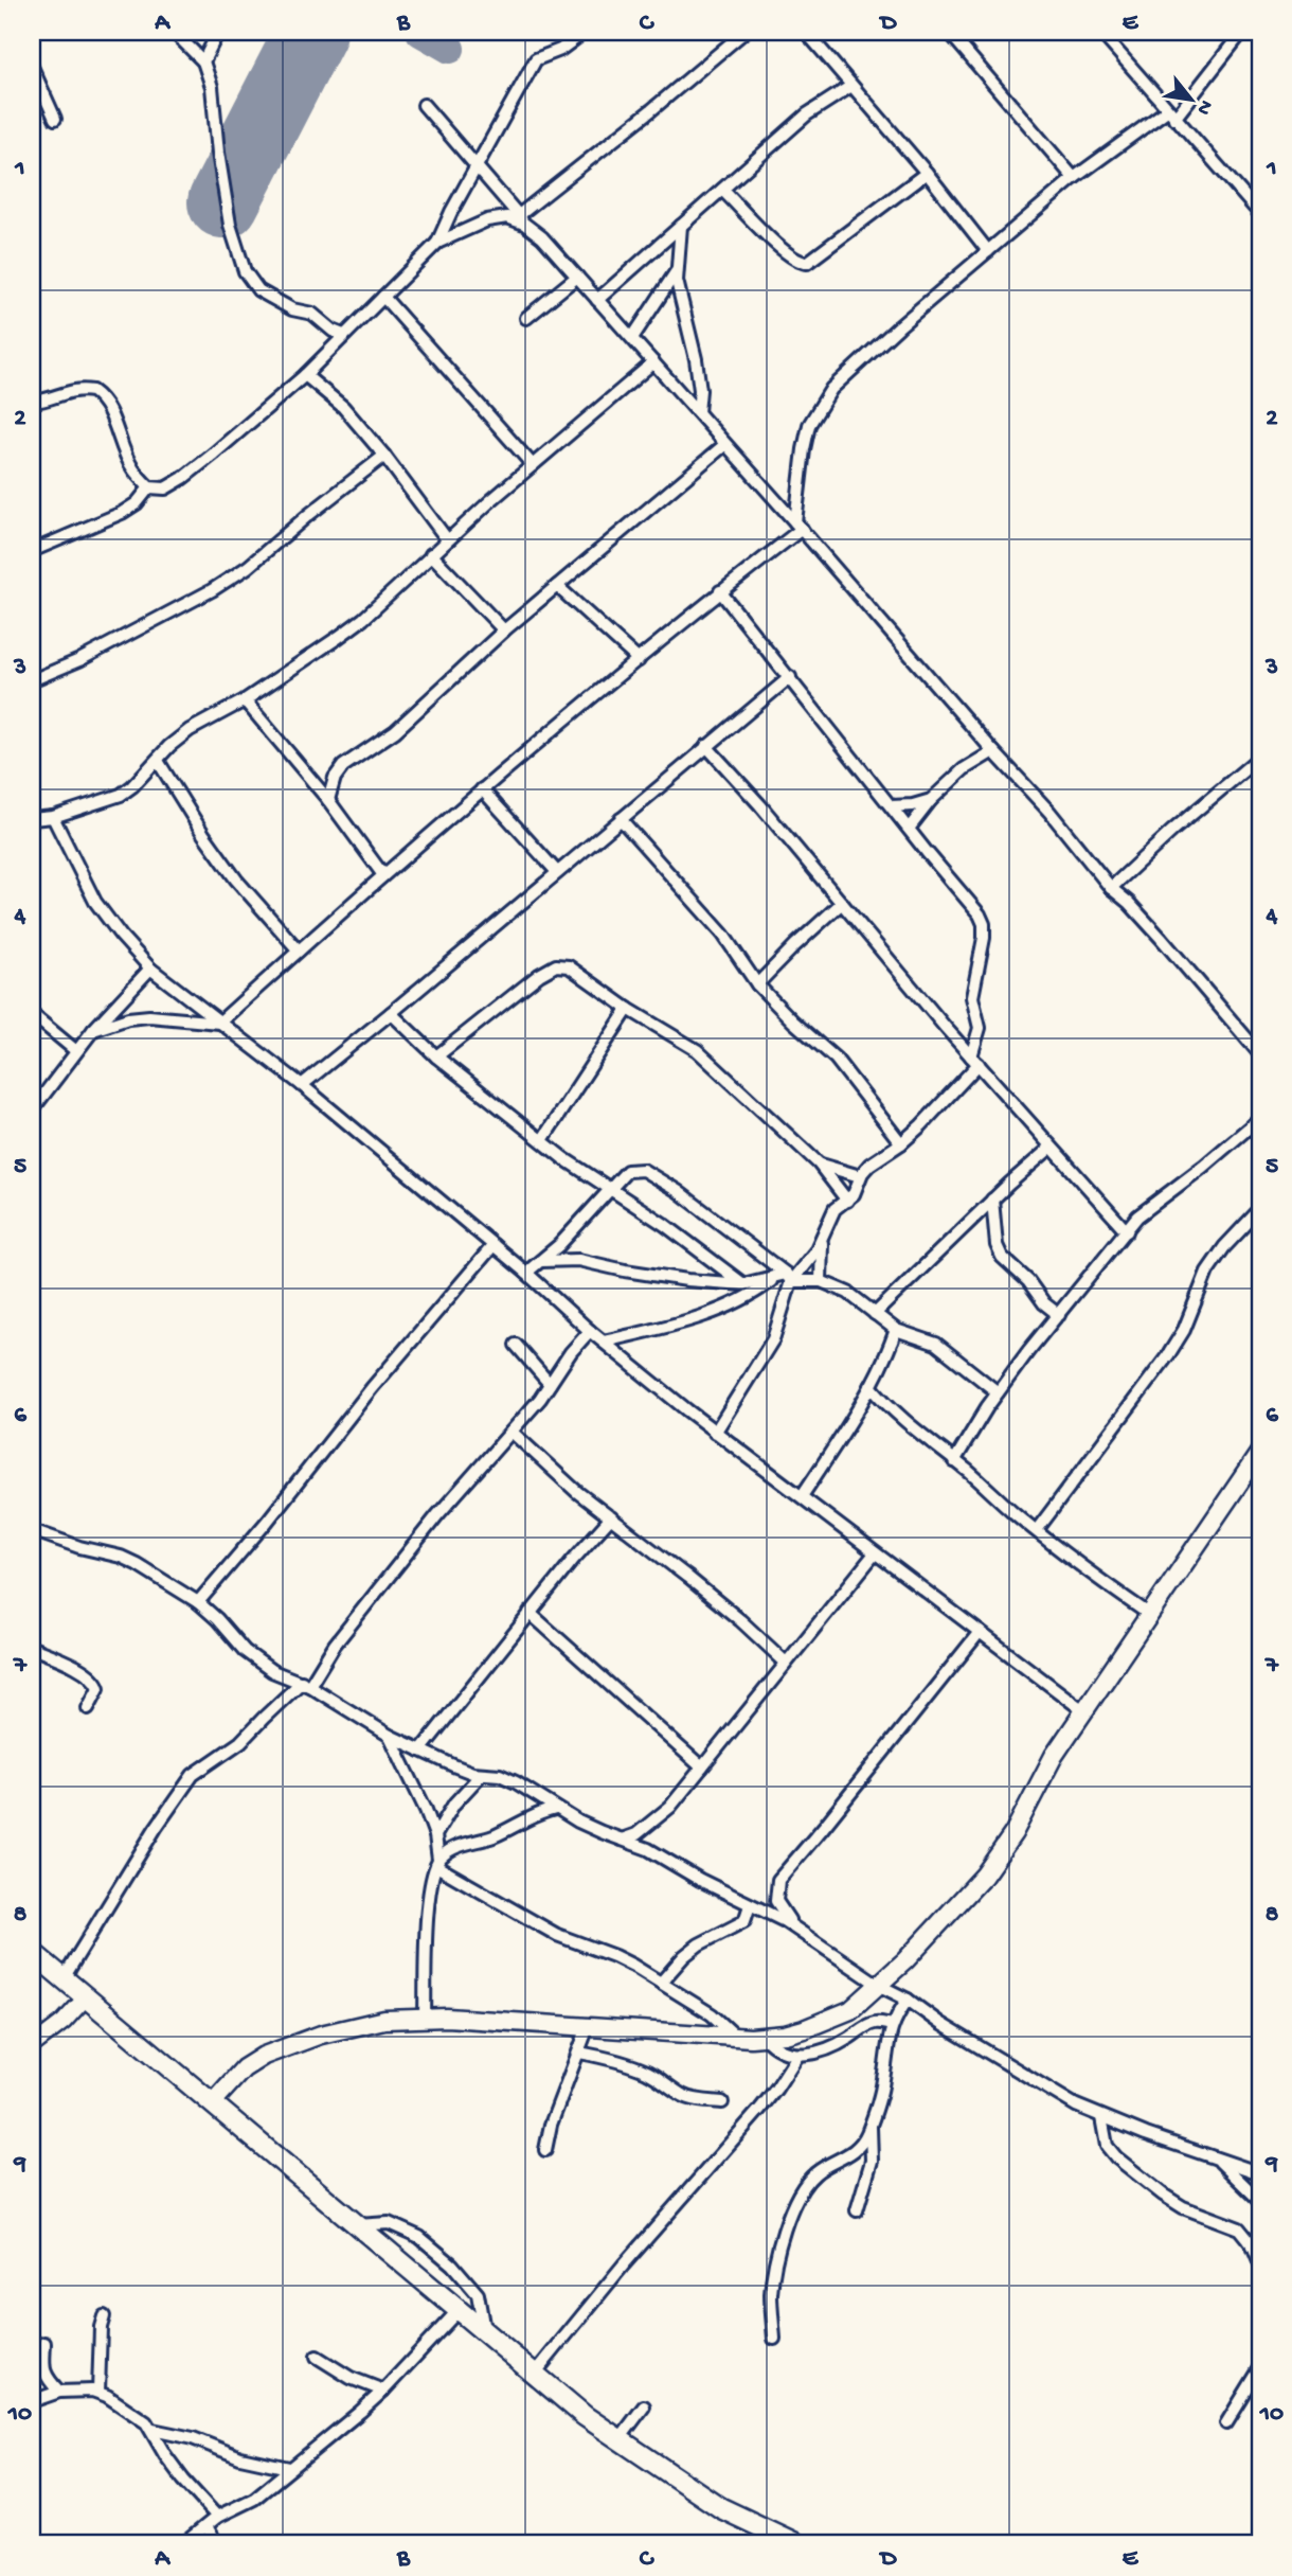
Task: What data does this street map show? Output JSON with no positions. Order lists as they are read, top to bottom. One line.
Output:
{"north":"bottom right","grid":{"columns":["A","B","C","D","E"],"rows":["1","2","3","4","5","6","7","8","9","10"]}}
